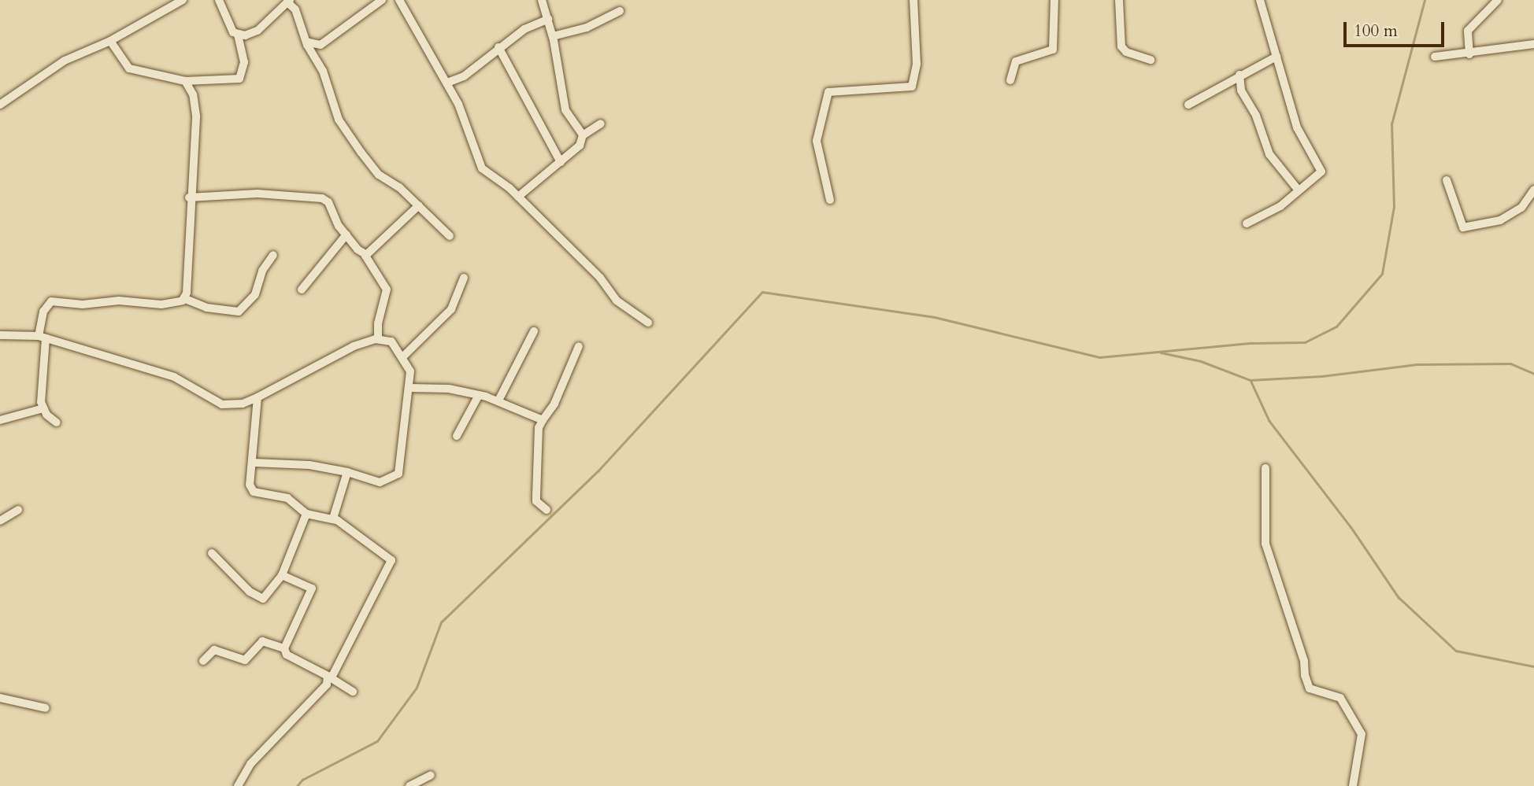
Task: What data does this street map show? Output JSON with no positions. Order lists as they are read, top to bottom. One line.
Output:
{"scale_bar":"100 m"}
